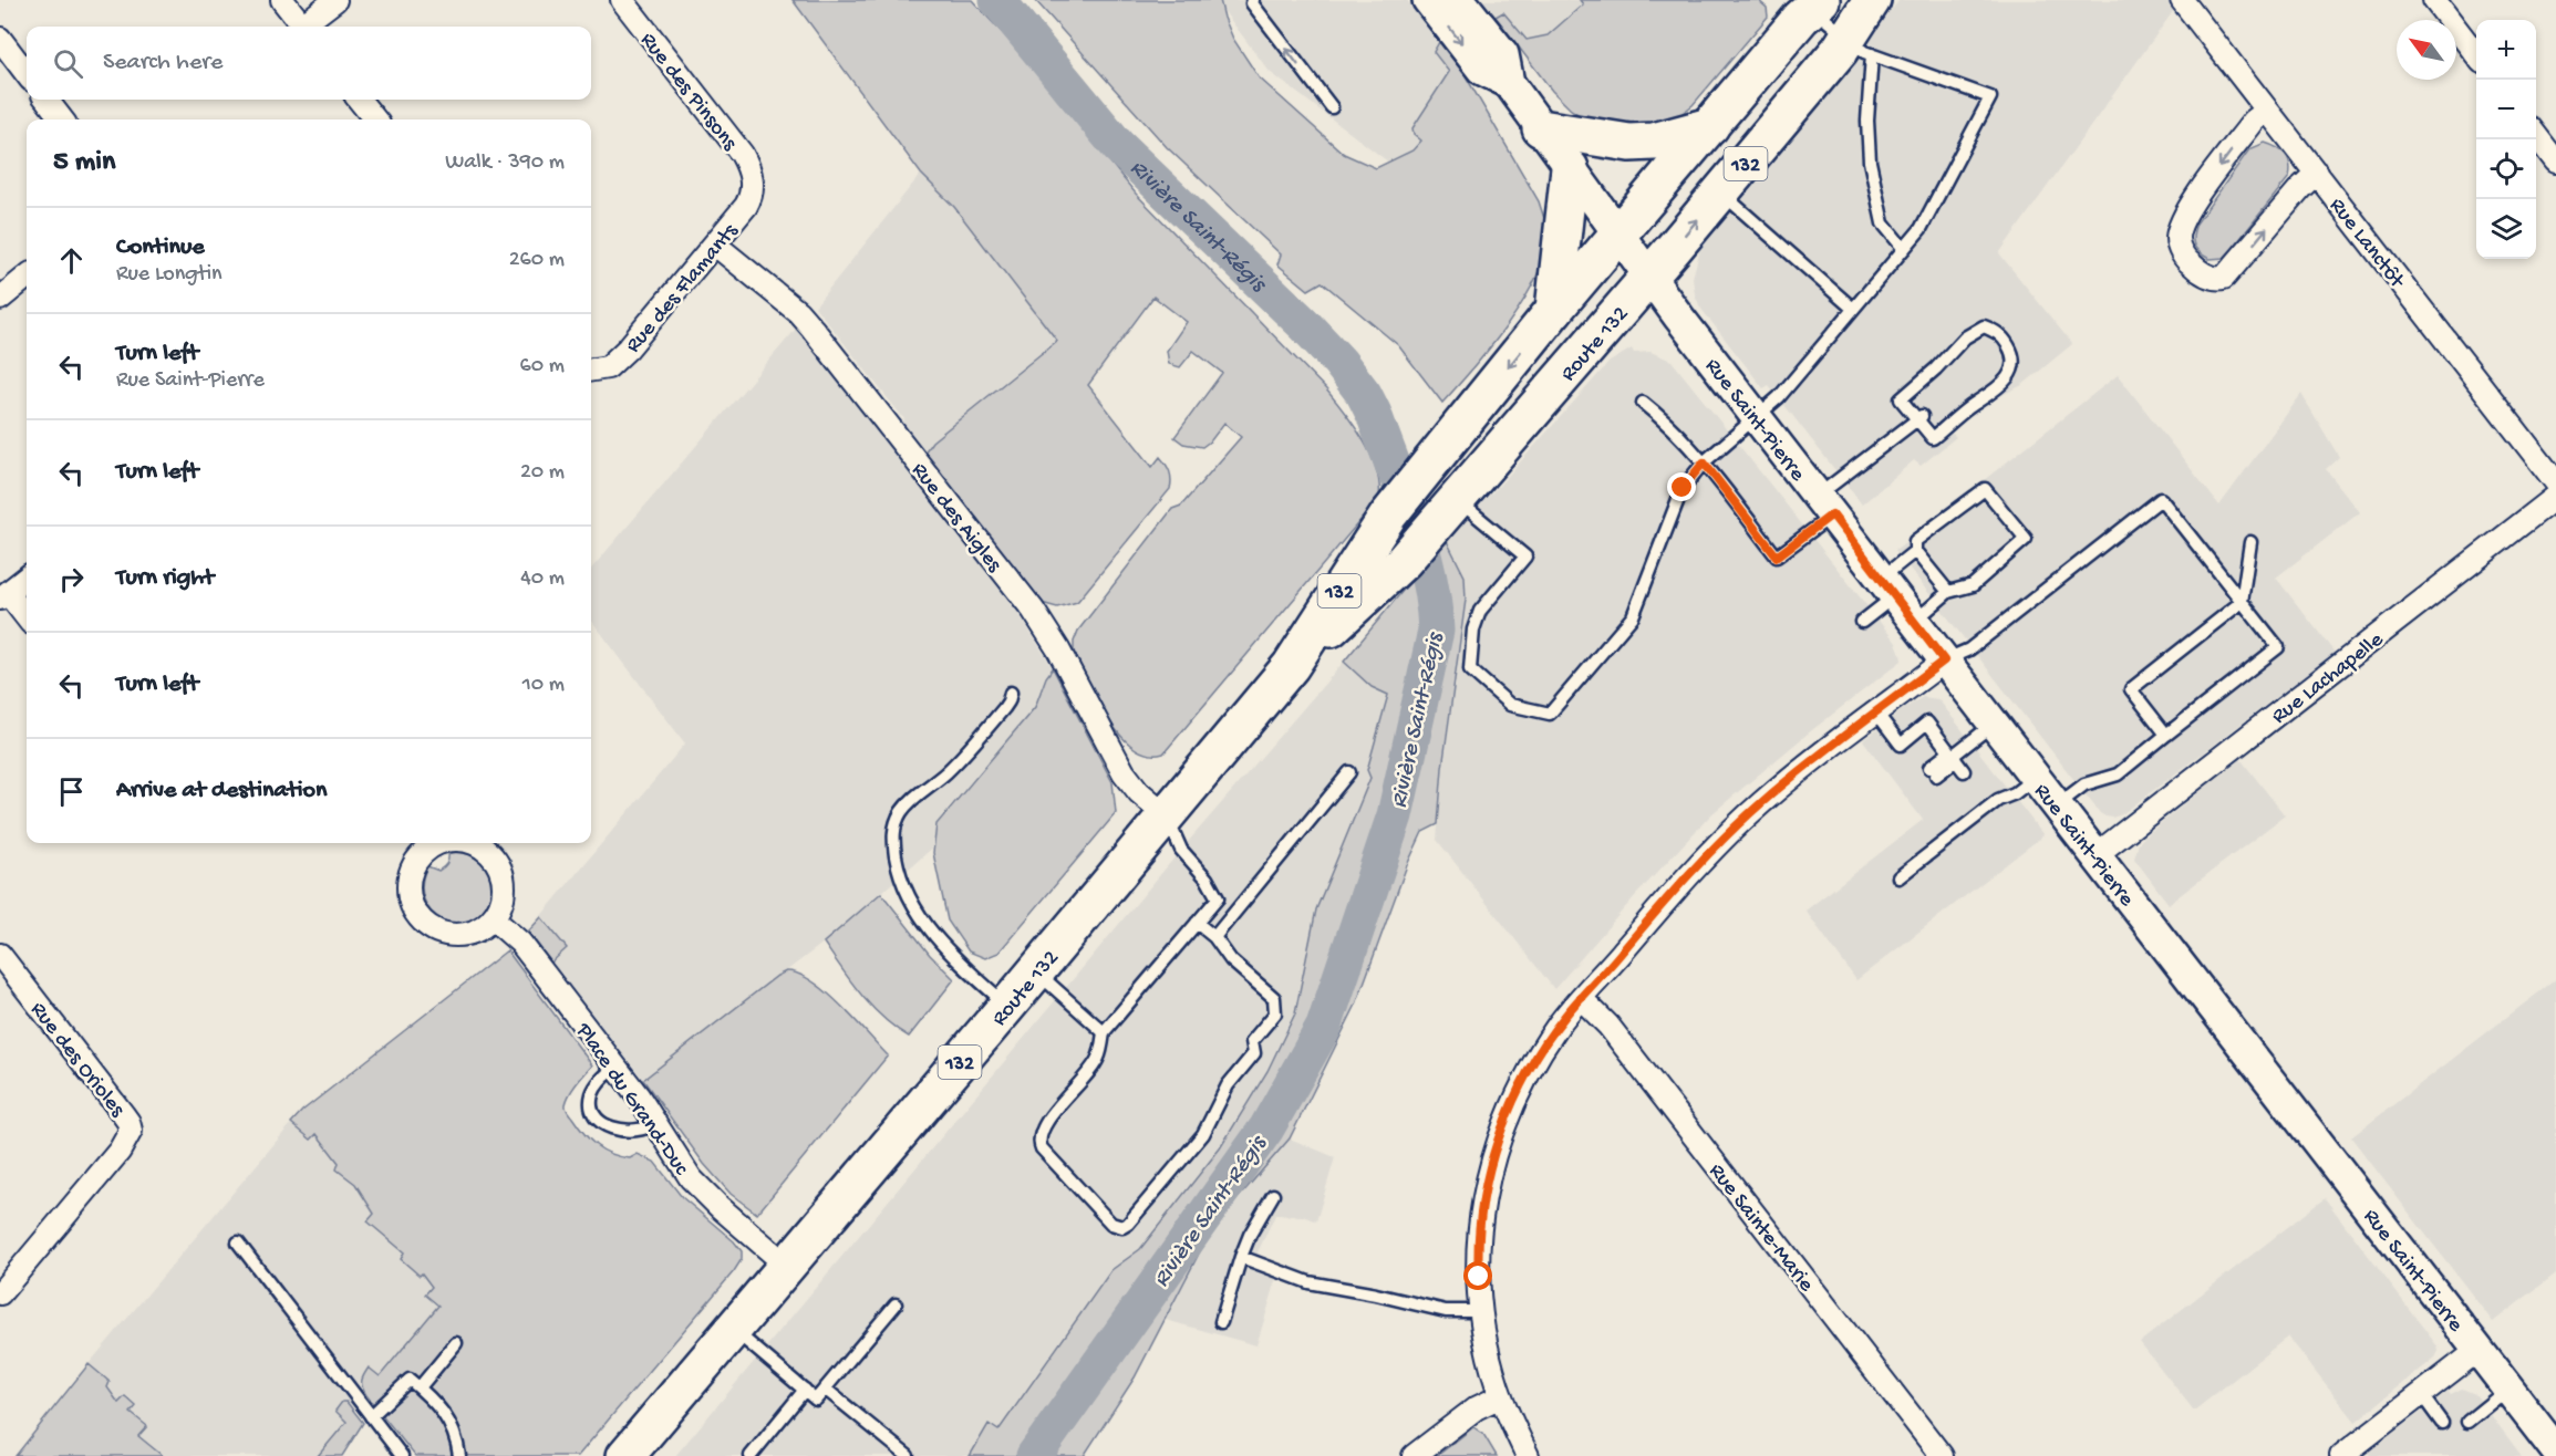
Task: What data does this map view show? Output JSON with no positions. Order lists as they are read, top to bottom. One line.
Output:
{"streets":{"highway":["132","Route 132"],"main road":["Rue Saint-Pierre"],"street":["Rue des Pinsons","Rue Lanctôt","Rue des Flamants","Rue des Aigles","Rue Lachapelle","Rue des Orioles","Place du Grand-Duc","Rue Sainte-Marie"]},"crossings":[["Rue des Pinsons","Rue des Flamants"],["Rue des Flamants","Rue des Aigles"],["Route 132","Rue Saint-Pierre"],["Route 132","Rue des Aigles"],["Route 132","Place du Grand-Duc"],["Rue Saint-Pierre","Rue Lachapelle"]],"water":["Rivière Saint-Régis"],"north":"top left","page":{"map_buttons":["+","−"],"search":"Search here","heading":["5 min","Walk · 390 m"],"list":[["Continue","Rue Longtin","260 m"],["Turn left","Rue Saint-Pierre","60 m"],["Turn left","20 m"],["Turn right","40 m"],["Turn left","10 m"],"Arrive at destination"]}}
